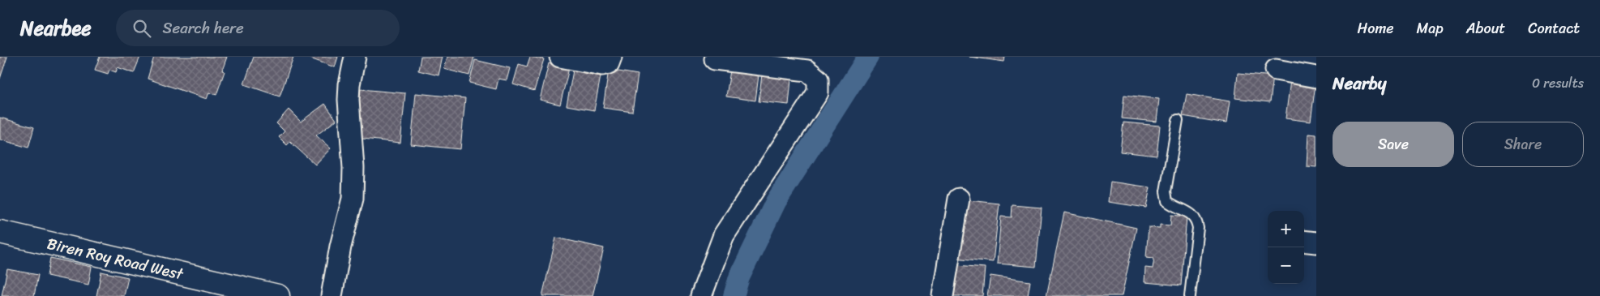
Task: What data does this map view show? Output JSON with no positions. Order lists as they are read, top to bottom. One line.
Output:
{"streets":{"main road":["Biren Roy Road West"]},"page":{"header":"Nearbee","search":"Search here","nav":["Home","Map","About","Contact"],"heading":["Nearby","0 results"],"buttons":["Save","Share"],"map_buttons":["+","−"]}}
